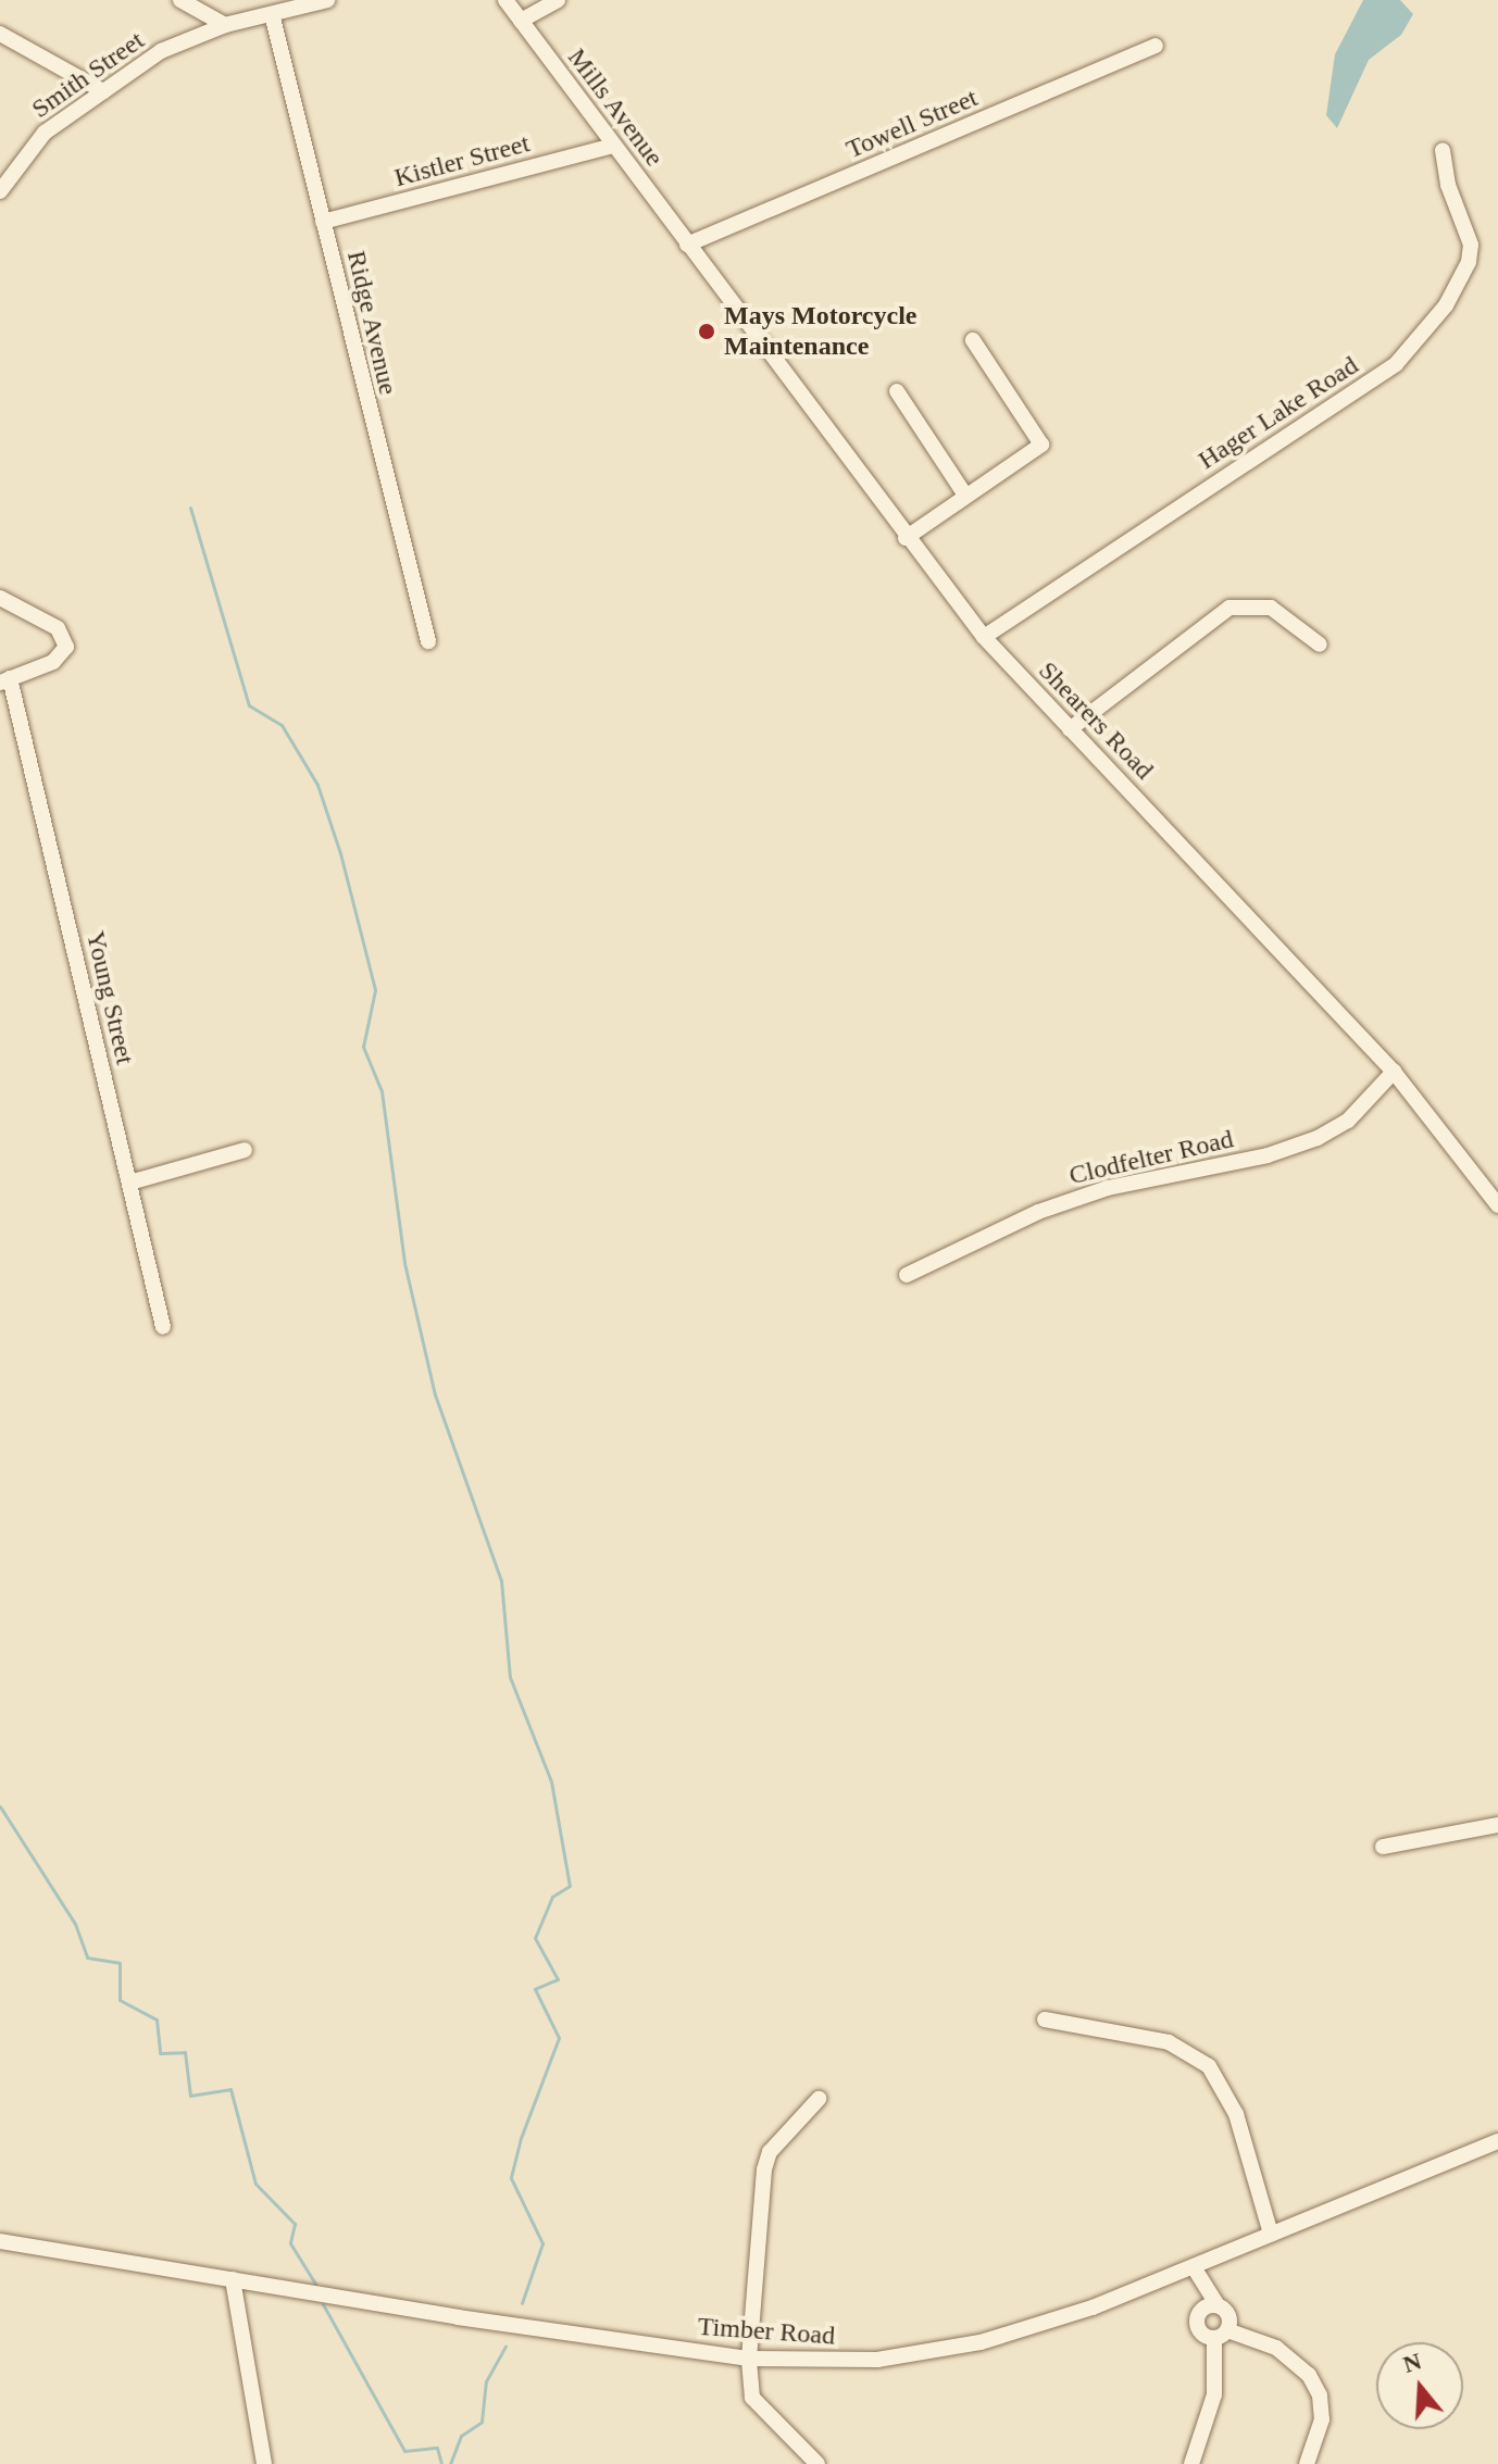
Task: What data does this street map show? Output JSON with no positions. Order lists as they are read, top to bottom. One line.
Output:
{"streets":{"street":["Smith Street","Mills Avenue","Towell Street","Kistler Street","Ridge Avenue","Hager Lake Road","Shearers Road","Young Street","Clodfelter Road","Timber Road"]},"crossings":[["Smith Street","Ridge Avenue"],["Mills Avenue","Towell Street"],["Mills Avenue","Kistler Street"],["Mills Avenue","Shearers Road"],["Towell Street","Shearers Road"],["Kistler Street","Ridge Avenue"],["Hager Lake Road","Shearers Road"],["Shearers Road","Clodfelter Road"]],"places":["Mays Motorcycle Maintenance"],"north":"top"}
